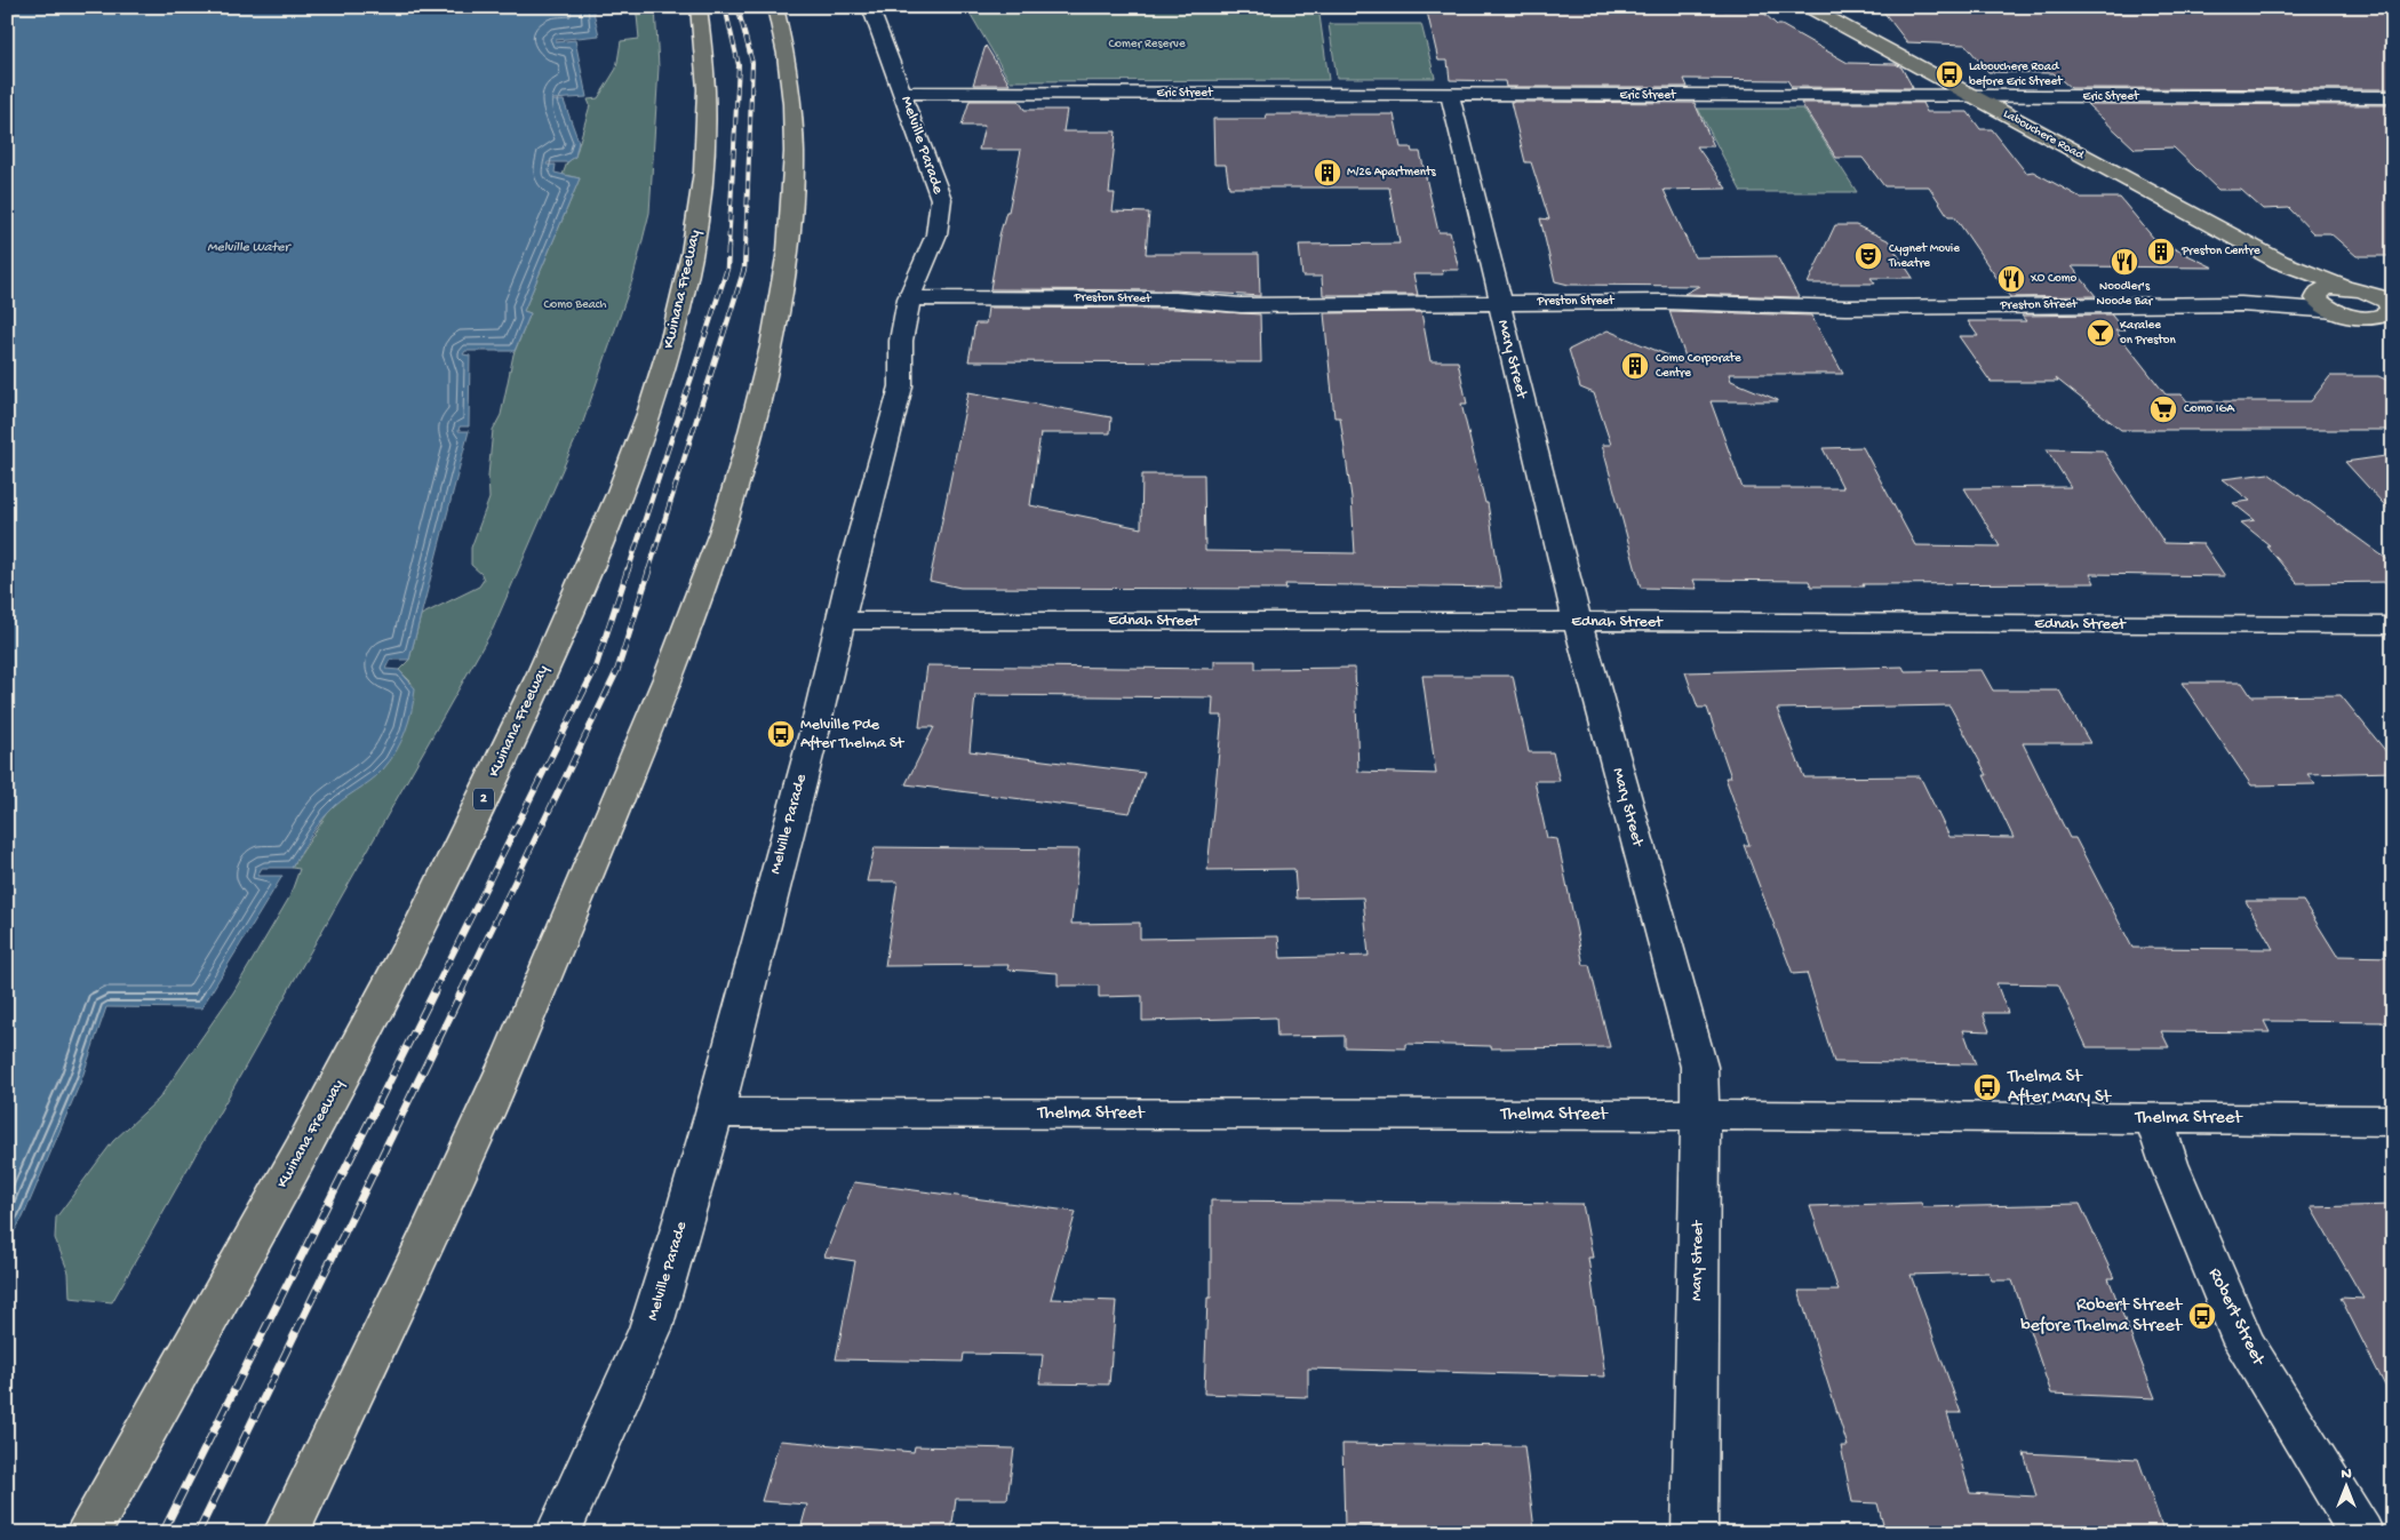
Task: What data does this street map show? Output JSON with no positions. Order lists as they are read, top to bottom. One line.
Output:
{"streets":{"main road":["Labouchere Road","Kwinana Freeway","2"],"street":["Eric Street","Melville Parade","Preston Street","Mary Street","Ednah Street","Thelma Street","Robert Street"]},"crossings":[["Eric Street","Labouchere Road"],["Eric Street","Melville Parade"],["Eric Street","Mary Street"],["Labouchere Road","Preston Street"],["Melville Parade","Preston Street"],["Melville Parade","Ednah Street"],["Melville Parade","Thelma Street"],["Preston Street","Mary Street"],["Mary Street","Ednah Street"],["Mary Street","Thelma Street"],["Thelma Street","Robert Street"]],"water":["Melville Water"],"parks":["Comer Reserve","Como Beach"],"places":{"bus stop":["Labouchere Road before Eric Street","Melville Pde After Thelma St","Thelma St After Mary St","Robert Street before Thelma Street"],"building":["M/26 Apartments","Preston Centre","Como Corporate Centre"],"theatre":["Cygnet Movie Theatre"],"restaurant":["Noodler's Noode Bar","XO Como"],"bar":["Karalee on Preston"],"supermarket":["Como IGA"]},"north":"top"}
